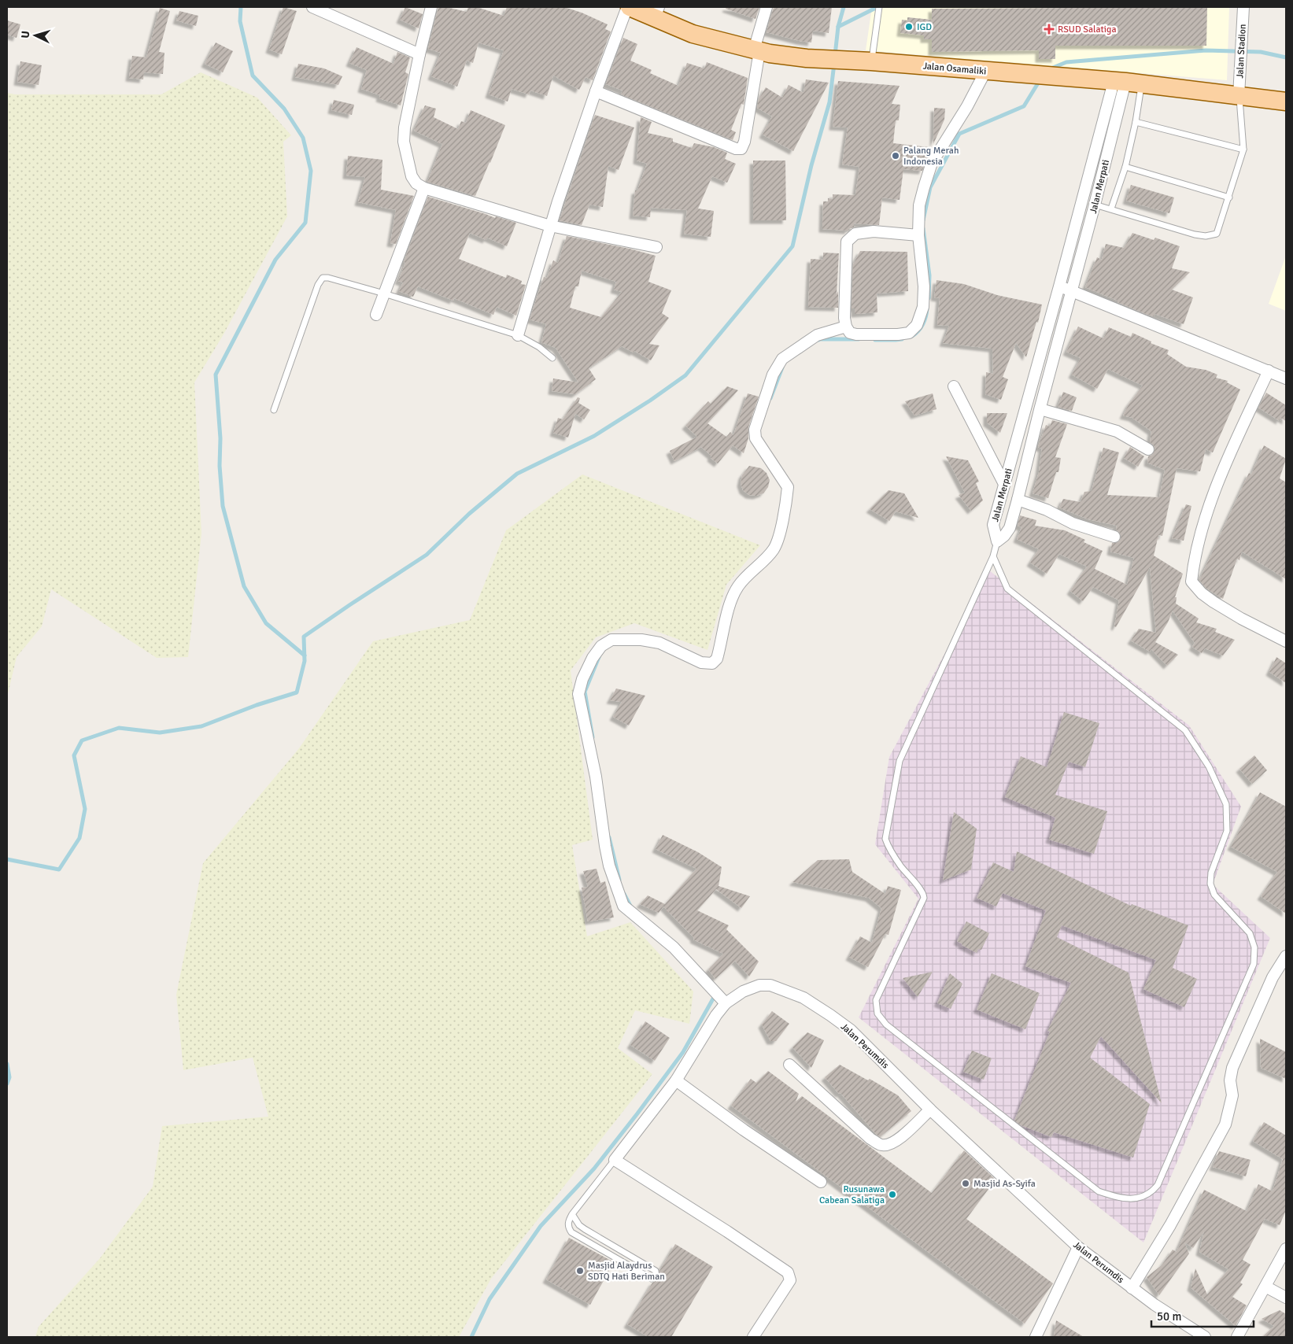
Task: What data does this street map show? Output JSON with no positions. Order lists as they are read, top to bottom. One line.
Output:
{"streets":{"main road":["Jalan Osamaliki"],"street":["Jalan Stadion","Jalan Merpati","Jalan Perumdis"]},"crossings":[["Jalan Stadion","Jalan Osamaliki"],["Jalan Osamaliki","Jalan Merpati"]],"places":{"other":["IGD","Palang Merah Indonesia","Masjid As-Syifa","Rusunawa Cabean Salatiga","Masjid Alaydrus SDTQ Hati Beriman"],"health":["RSUD Salatiga"]},"scale_bar":"50 m","north":"left"}
